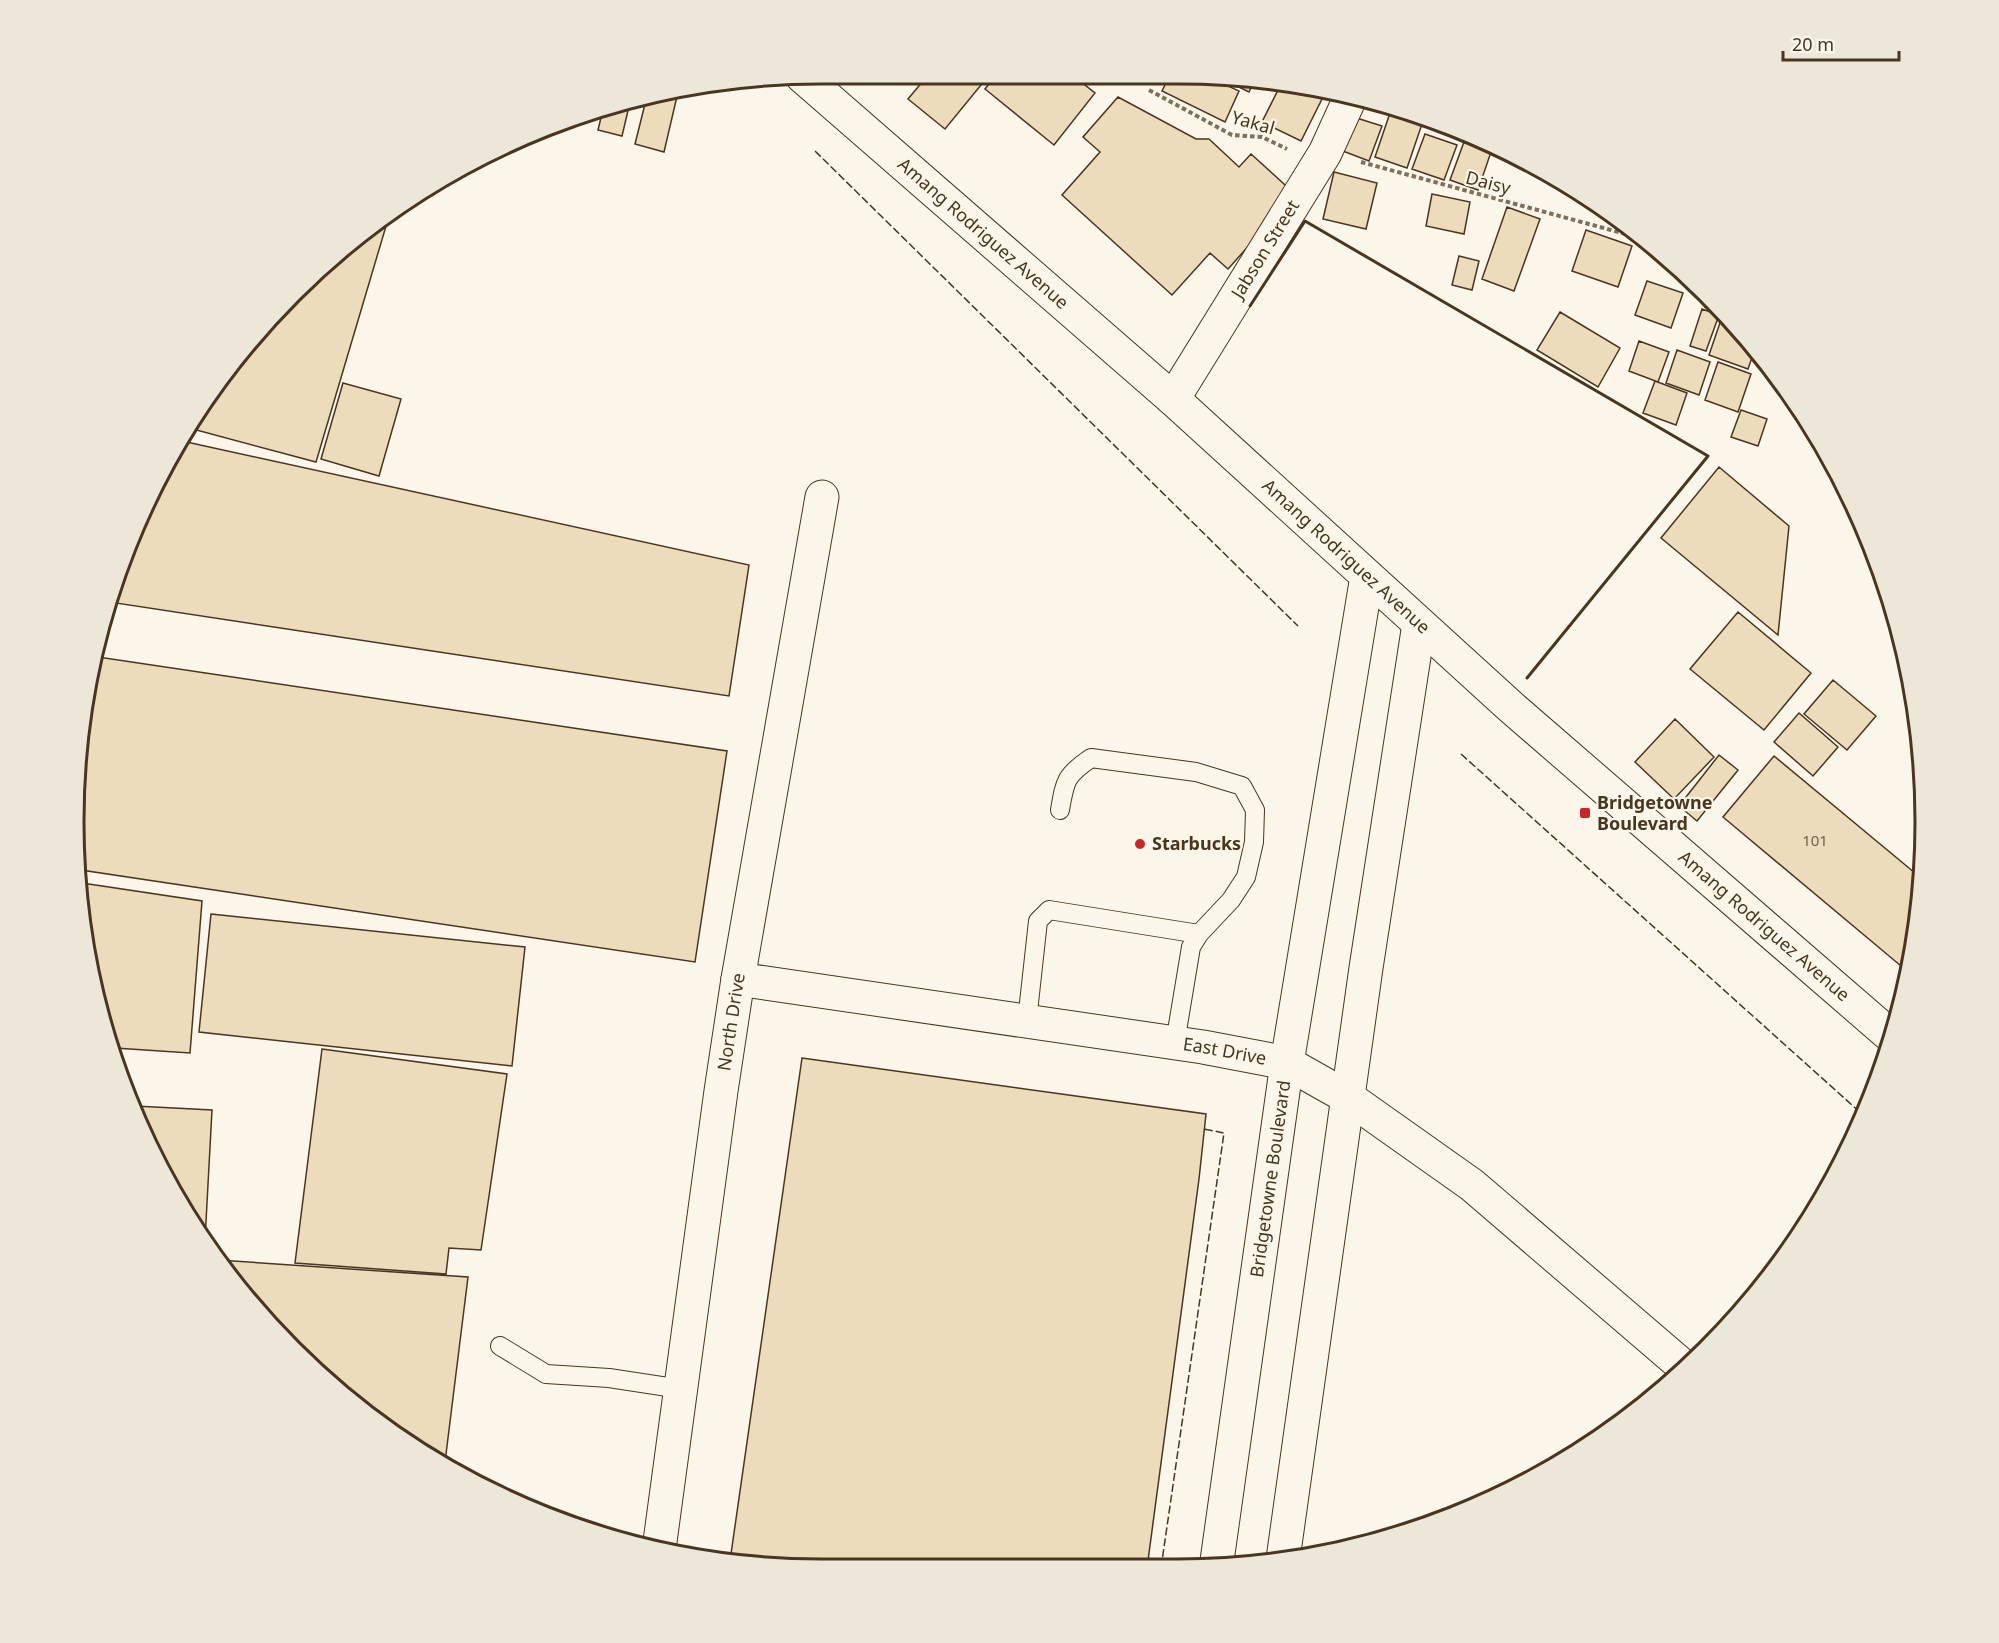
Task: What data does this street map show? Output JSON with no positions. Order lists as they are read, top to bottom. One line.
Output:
{"streets":{"street":["Amang Rodriguez Avenue","Jabson Street","North Drive","East Drive","Bridgetowne Boulevard"],"path":["Yakal","Daisy"]},"crossings":[["Yakal","Daisy"],["Yakal","Jabson Street"],["Daisy","Jabson Street"],["Amang Rodriguez Avenue","Jabson Street"],["Amang Rodriguez Avenue","Bridgetowne Boulevard"],["North Drive","East Drive"],["East Drive","Bridgetowne Boulevard"]],"places":{"transit":["Bridgetowne Boulevard"],"other":["Starbucks"]},"house_numbers":["101"],"scale_bar":"20 m"}
